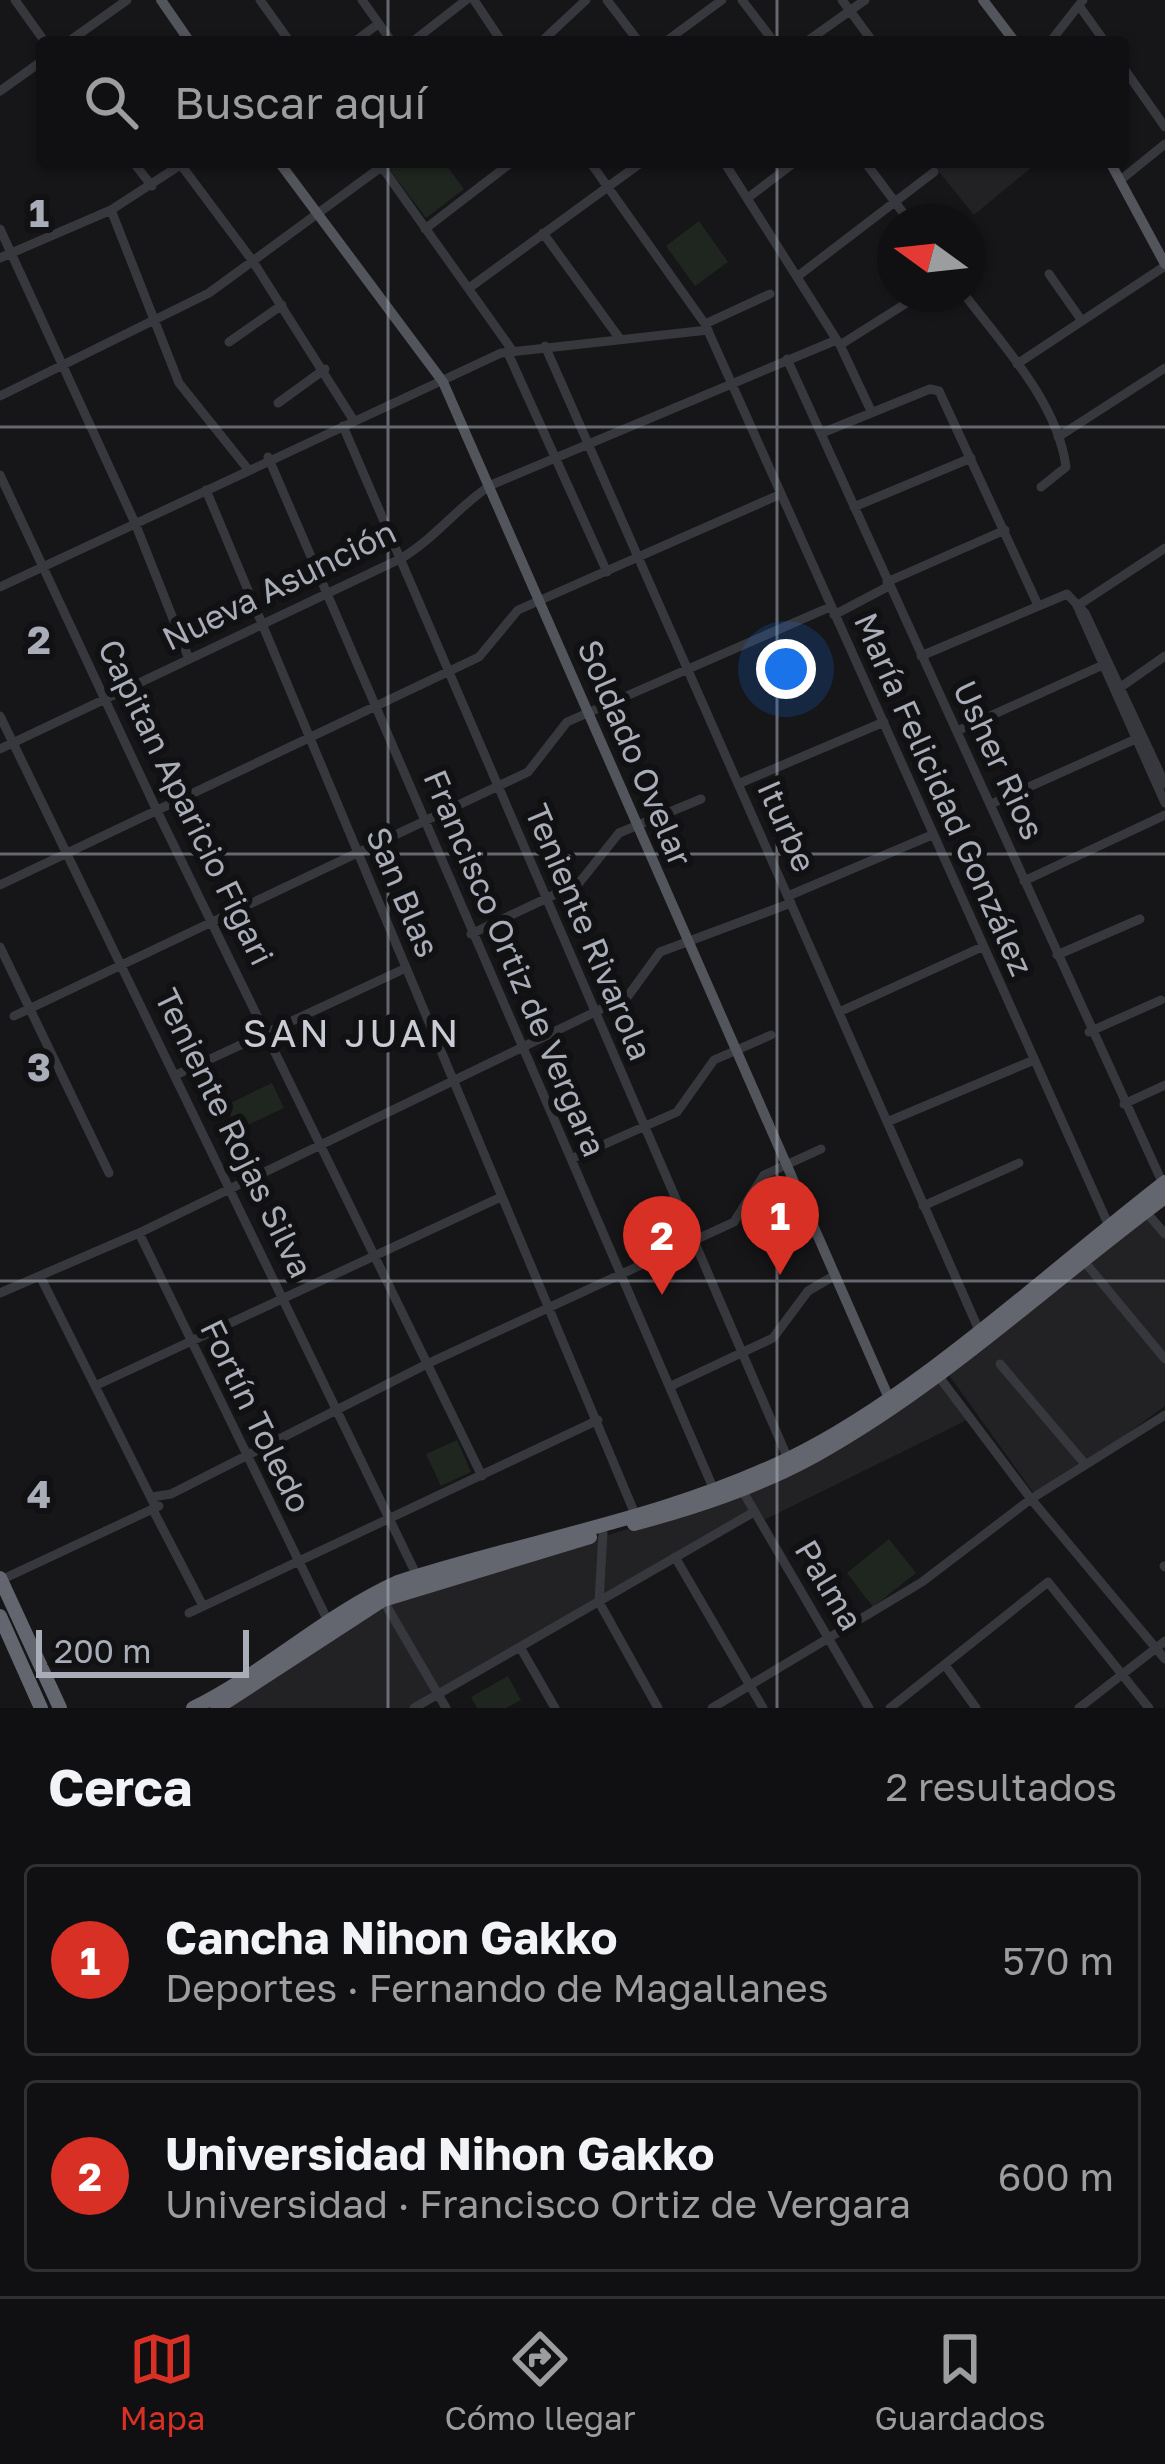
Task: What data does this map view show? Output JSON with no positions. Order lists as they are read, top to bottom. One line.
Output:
{"streets":{"main road":["Soldado Ovelar"],"street":["Nueva Asunción","Usher Rios","María Felicidad González","Capitan Aparicio Figari","Iturbe","San Blas","Teniente Rivarola","Francisco Ortiz de Vergara","Teniente Rojas Silva","Fortín Toledo","Palma"]},"crossings":[["Nueva Asunción","Soldado Ovelar"],["Nueva Asunción","Usher Rios"],["Nueva Asunción","María Felicidad González"],["Nueva Asunción","Capitan Aparicio Figari"],["Nueva Asunción","Iturbe"],["Nueva Asunción","San Blas"],["Nueva Asunción","Teniente Rivarola"],["Nueva Asunción","Francisco Ortiz de Vergara"],["Nueva Asunción","Teniente Rojas Silva"]],"districts":["SAN JUAN"],"scale_bar":"200 m","north":"left","page":{"search":"Buscar aquí","pins":["1","2"],"scale":"200 m","heading":["Cerca","2 resultados"],"list":[{"mark":"1","name":"Cancha Nihon Gakko","note":"Deportes · Fernando de Magallanes","value":"570 m"},{"mark":"2","name":"Universidad Nihon Gakko","note":"Universidad · Francisco Ortiz de Vergara","value":"600 m"}],"nav":["Mapa","Cómo llegar","Guardados"]},"grid":{"rows":["1","2","3","4"]}}
